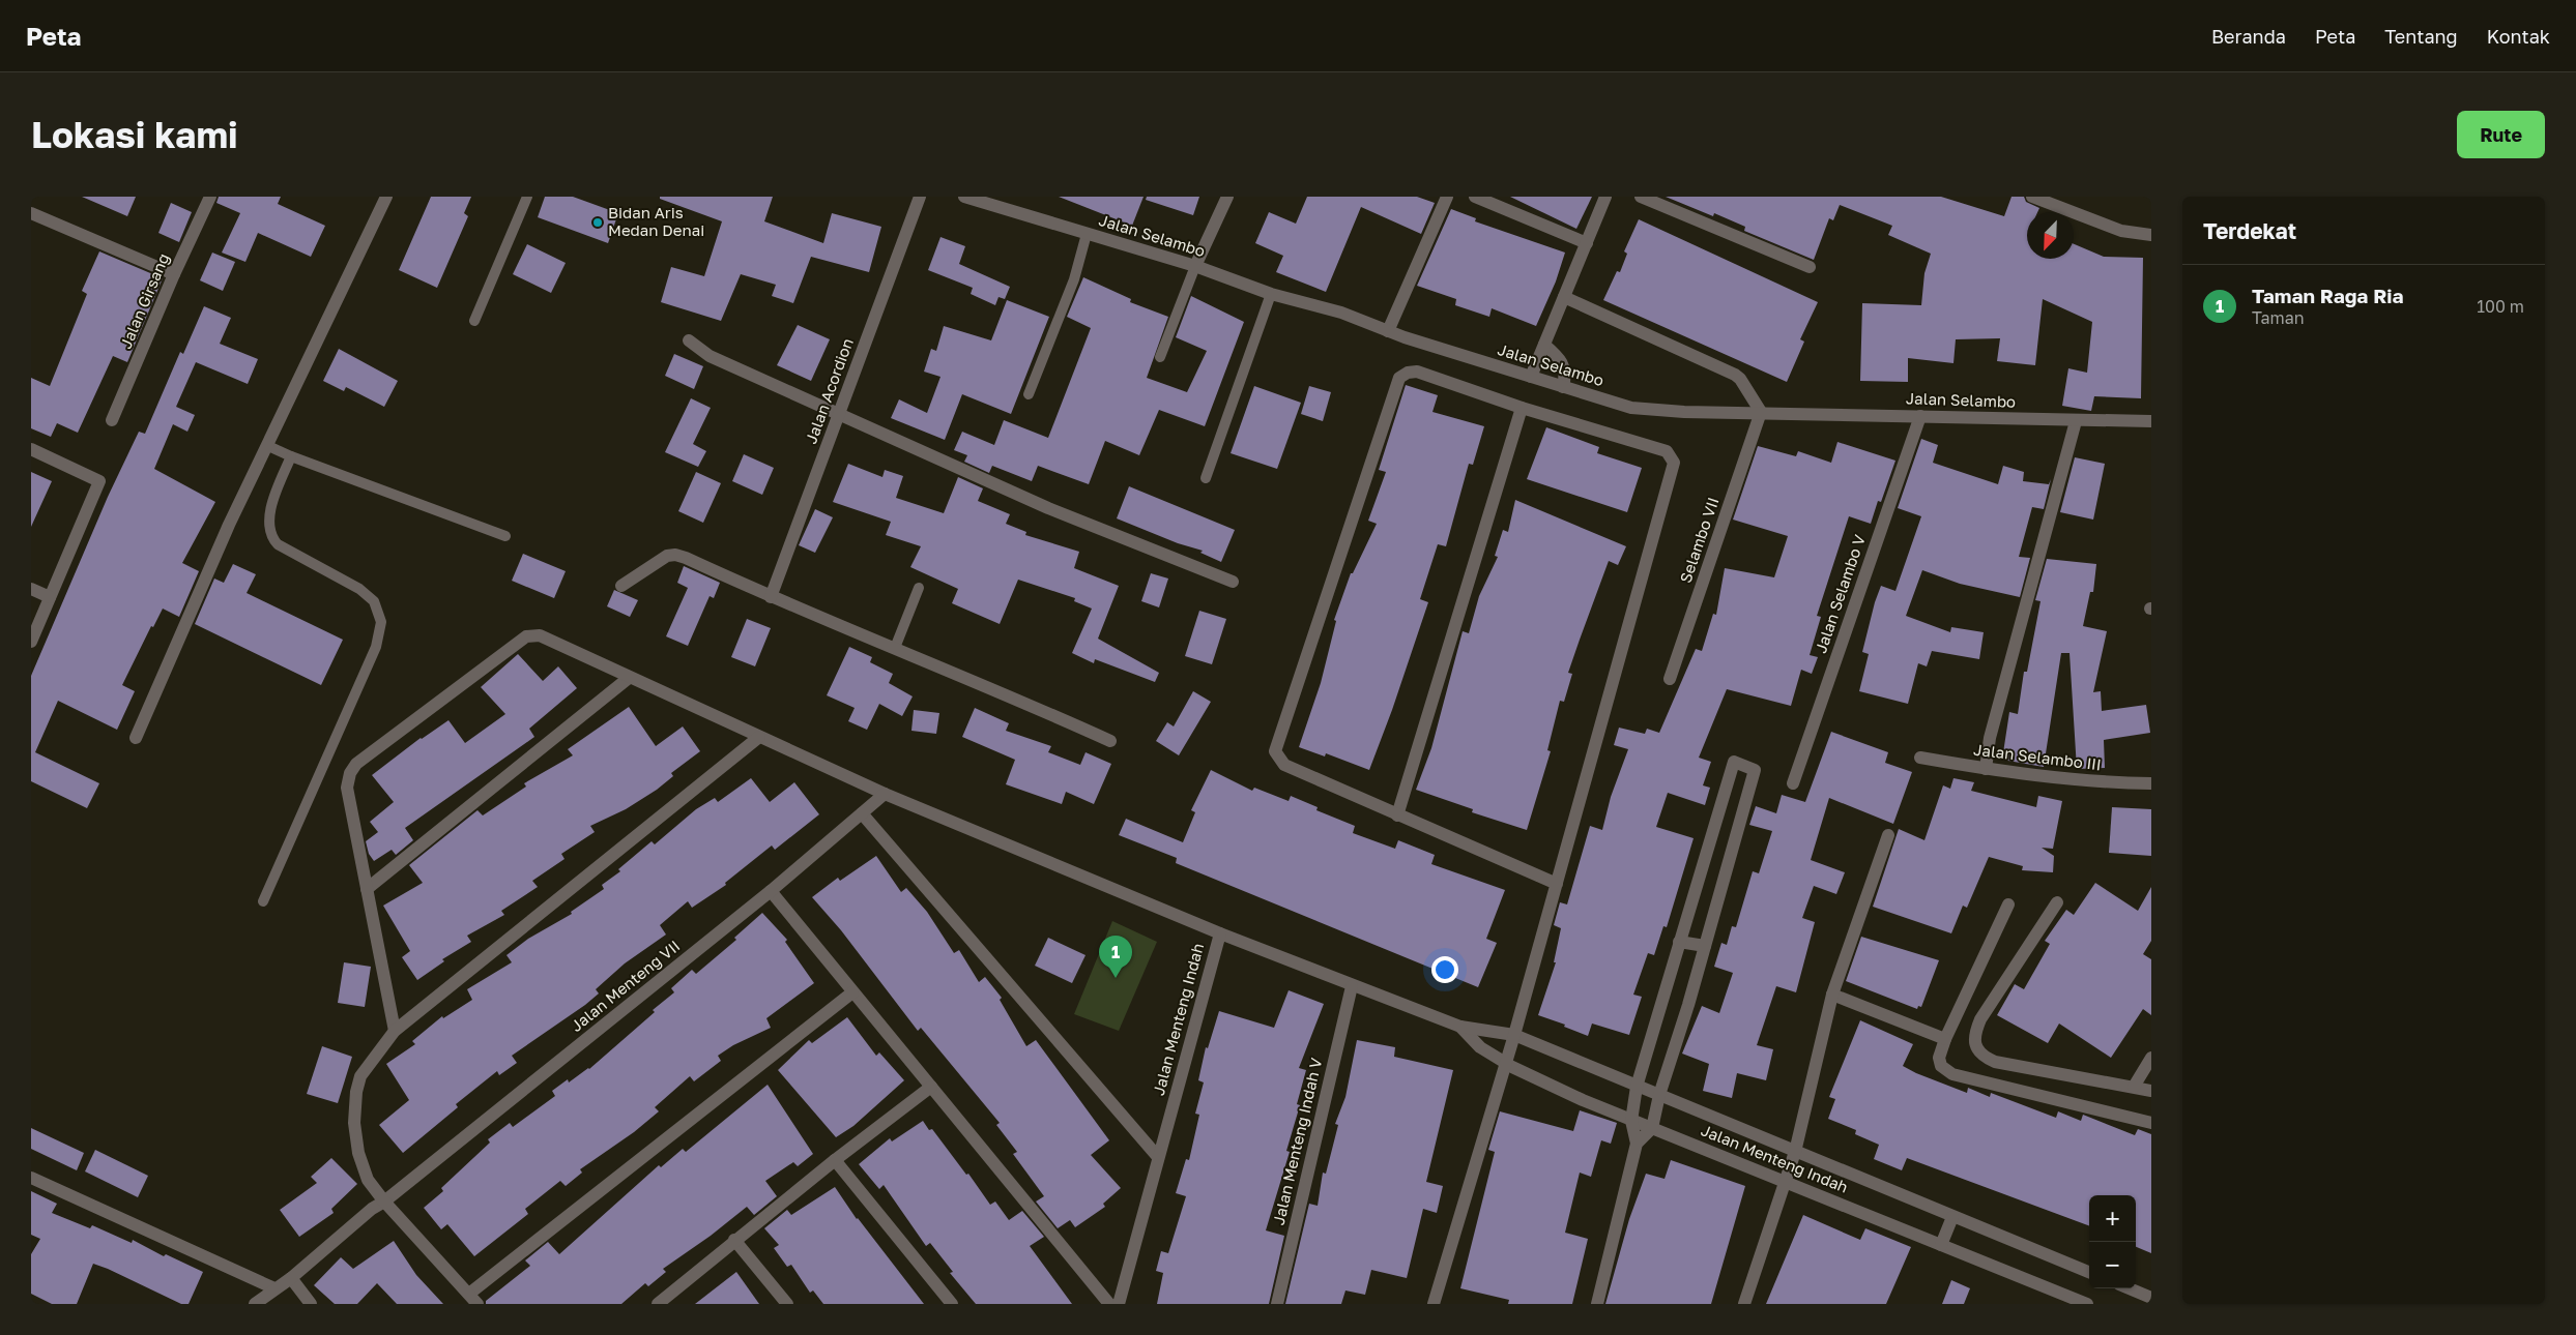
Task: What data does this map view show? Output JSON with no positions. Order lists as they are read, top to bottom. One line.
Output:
{"streets":{"street":["Jalan Selambo","Jalan Girsang","Jalan Acordion","Selambo VII","Jalan Selambo V","Jalan Selambo III","Jalan Menteng VII","Jalan Menteng Indah","Jalan Menteng Indah V"]},"crossings":[["Jalan Selambo","Selambo VII"],["Jalan Selambo","Jalan Selambo V"],["Jalan Menteng Indah","Jalan Menteng Indah V"]],"places":["Bidan Aris Medan Denai"],"north":"bottom left","page":{"header":"Peta","nav":["Beranda","Peta","Tentang","Kontak"],"buttons":"Rute","title":"Lokasi kami","heading":"Terdekat","list":[{"mark":"1","name":"Taman Raga Ria","note":"Taman","value":"100 m"}],"pins":"1","map_buttons":["+","−"]}}
